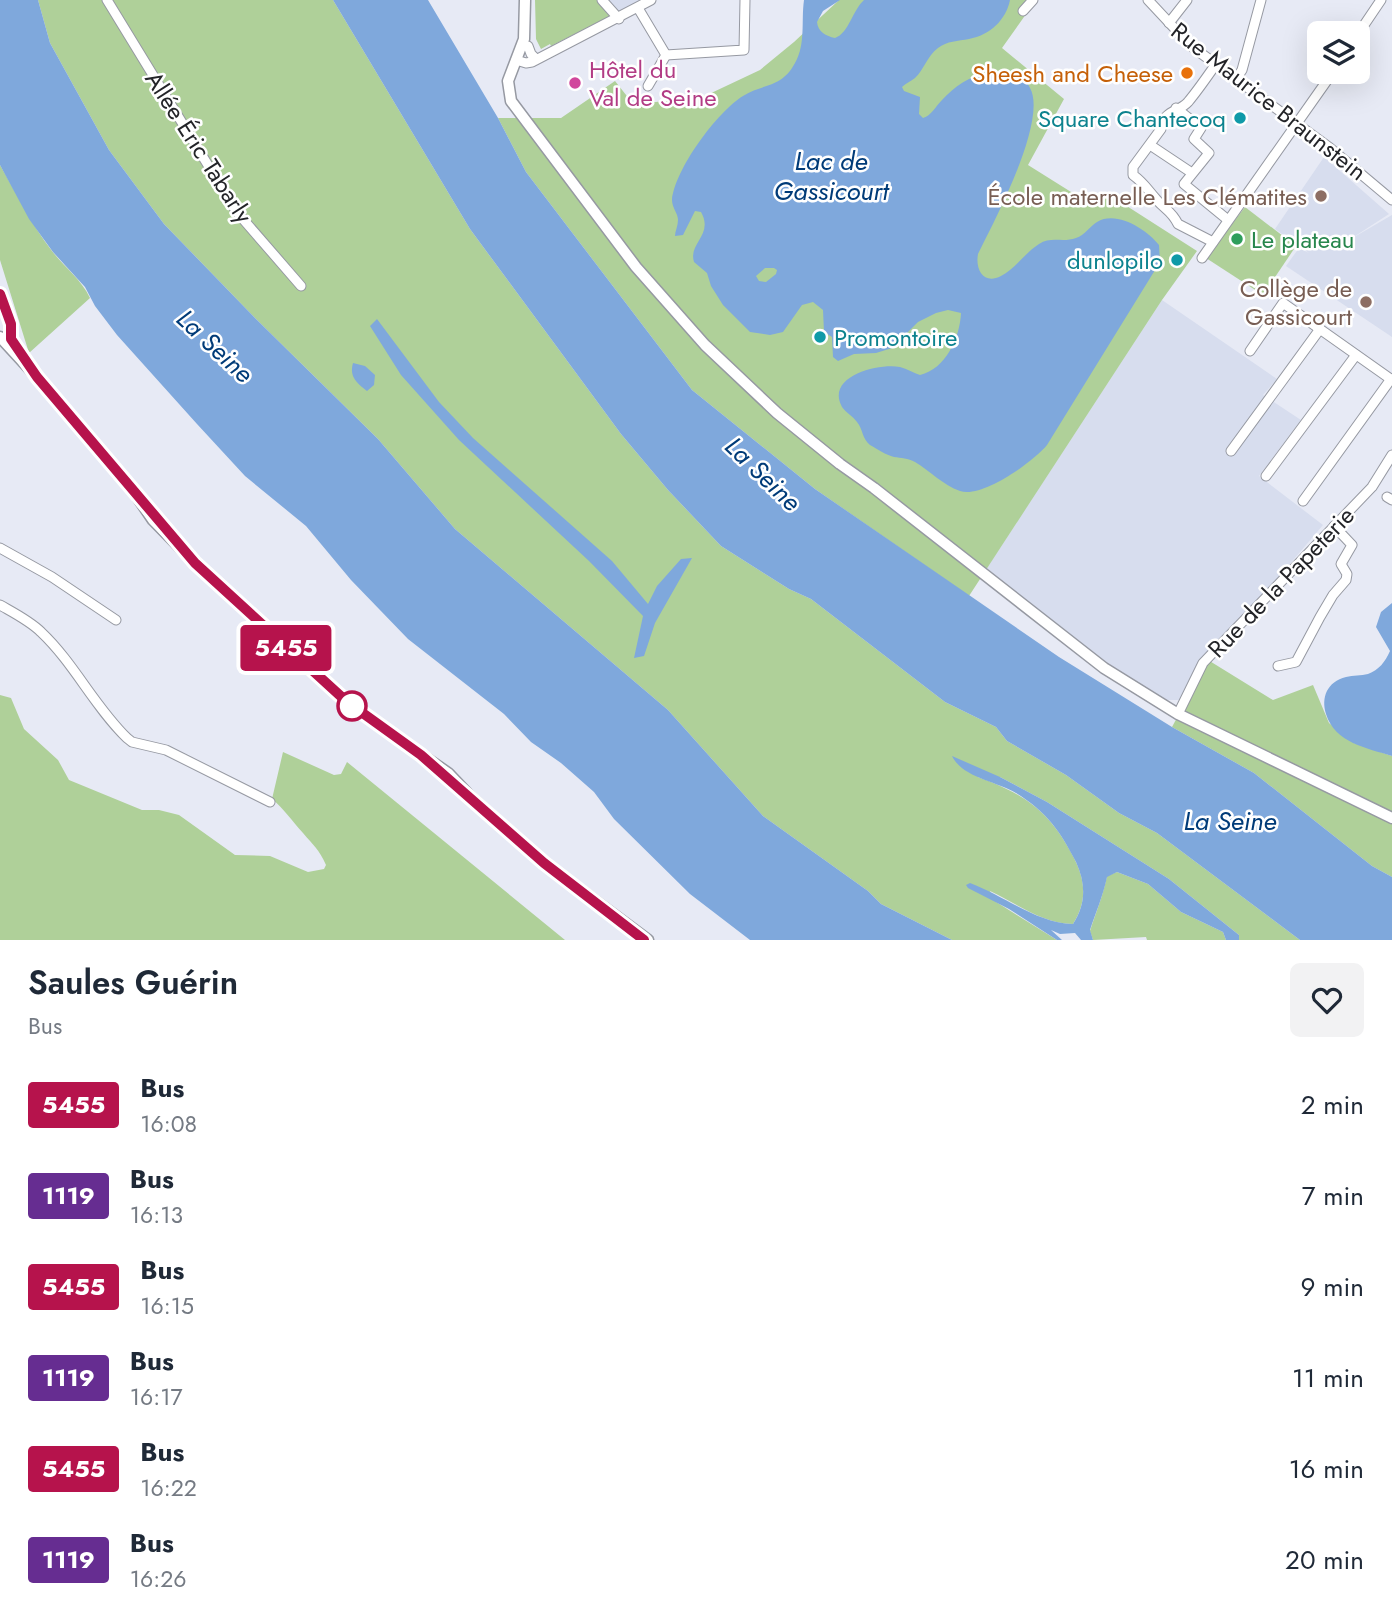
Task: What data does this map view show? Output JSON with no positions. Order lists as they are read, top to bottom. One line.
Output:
{"streets":{"street":["Rue Maurice Braunstein","Allée Éric Tabarly","Rue de la Papeterie"]},"water":["Lac de Gassicourt","La Seine"],"places":["Sheesh and Cheese","Hôtel du Val de Seine","Square Chantecoq","École maternelle Les Clématites","Le plateau","dunlopilo","Collège de Gassicourt","Promontoire"],"lines":["bus line 5455"],"page":{"on_map":"5455","heading":["Saules Guérin","Bus"],"list":[{"mark":"5455","name":"Bus","note":"16:08","value":"2 min"},{"mark":"1119","name":"Bus","note":"16:13","value":"7 min"},{"mark":"5455","name":"Bus","note":"16:15","value":"9 min"},{"mark":"1119","name":"Bus","note":"16:17","value":"11 min"},{"mark":"5455","name":"Bus","note":"16:22","value":"16 min"},{"mark":"1119","name":"Bus","note":"16:26","value":"20 min"}]}}
